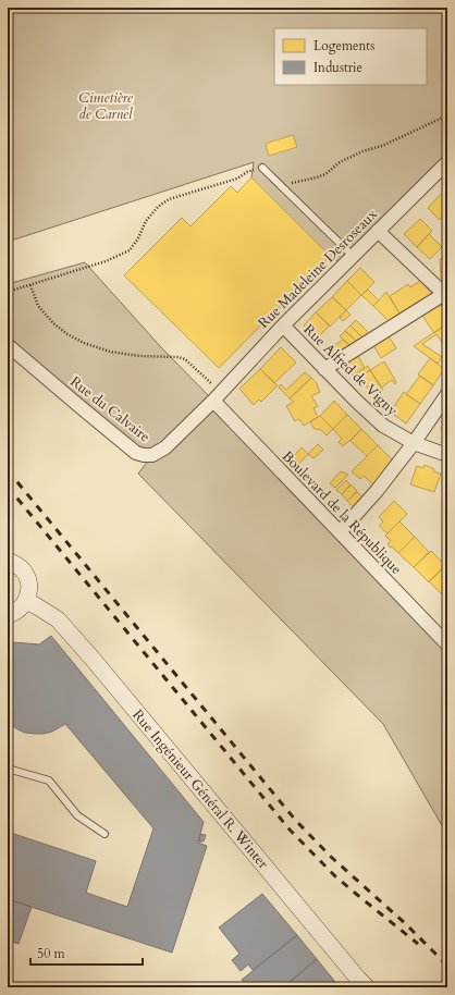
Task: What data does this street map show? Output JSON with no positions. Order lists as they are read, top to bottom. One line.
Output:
{"streets":{"street":["Rue Madeleine Desroseaux","Rue Alfred de Vigny","Rue du Calvaire","Boulevard de la République","Rue Ingénieur Général R. Winter"]},"crossings":[["Rue Madeleine Desroseaux","Rue Alfred de Vigny"],["Rue Madeleine Desroseaux","Rue du Calvaire"],["Rue Madeleine Desroseaux","Boulevard de la République"],["Rue du Calvaire","Boulevard de la République"]],"parks":["Cimetière de Carnel"],"legend":["Logements","Industrie"],"scale_bar":"50 m"}
